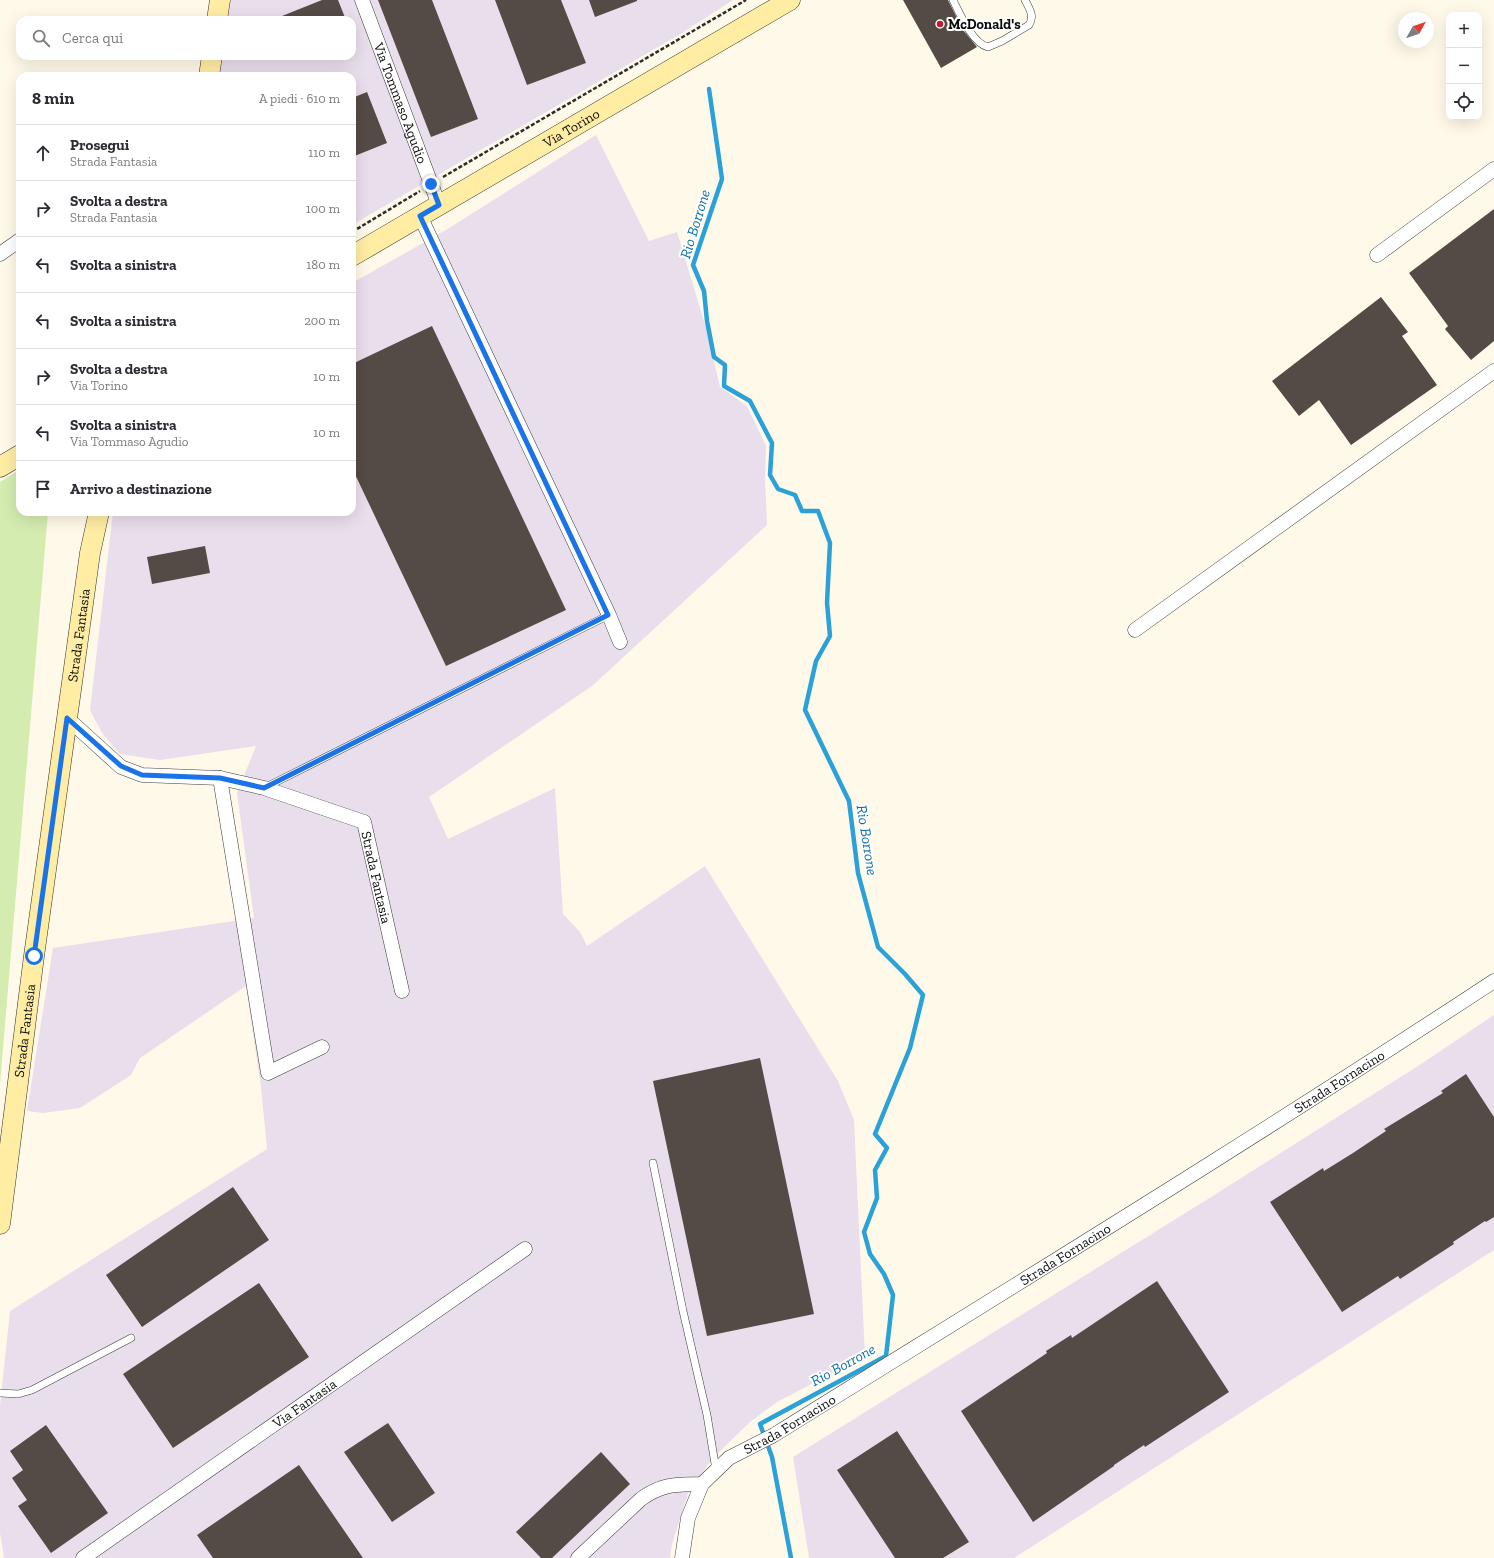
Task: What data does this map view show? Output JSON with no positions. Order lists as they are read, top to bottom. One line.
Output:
{"streets":{"street":["Via Tommaso Agudio","Via Torino","Strada Fantasia","Strada Fornacino","Via Fantasia"]},"crossings":[["Via Tommaso Agudio","Via Torino"]],"water":["Rio Borrone"],"places":["McDonald's"],"north":"top right","page":{"map_buttons":["+","−"],"search":"Cerca qui","heading":["8 min","A piedi · 610 m"],"list":[["Prosegui","Strada Fantasia","110 m"],["Svolta a destra","Strada Fantasia","100 m"],["Svolta a sinistra","180 m"],["Svolta a sinistra","200 m"],["Svolta a destra","Via Torino","10 m"],["Svolta a sinistra","Via Tommaso Agudio","10 m"],"Arrivo a destinazione"]}}
